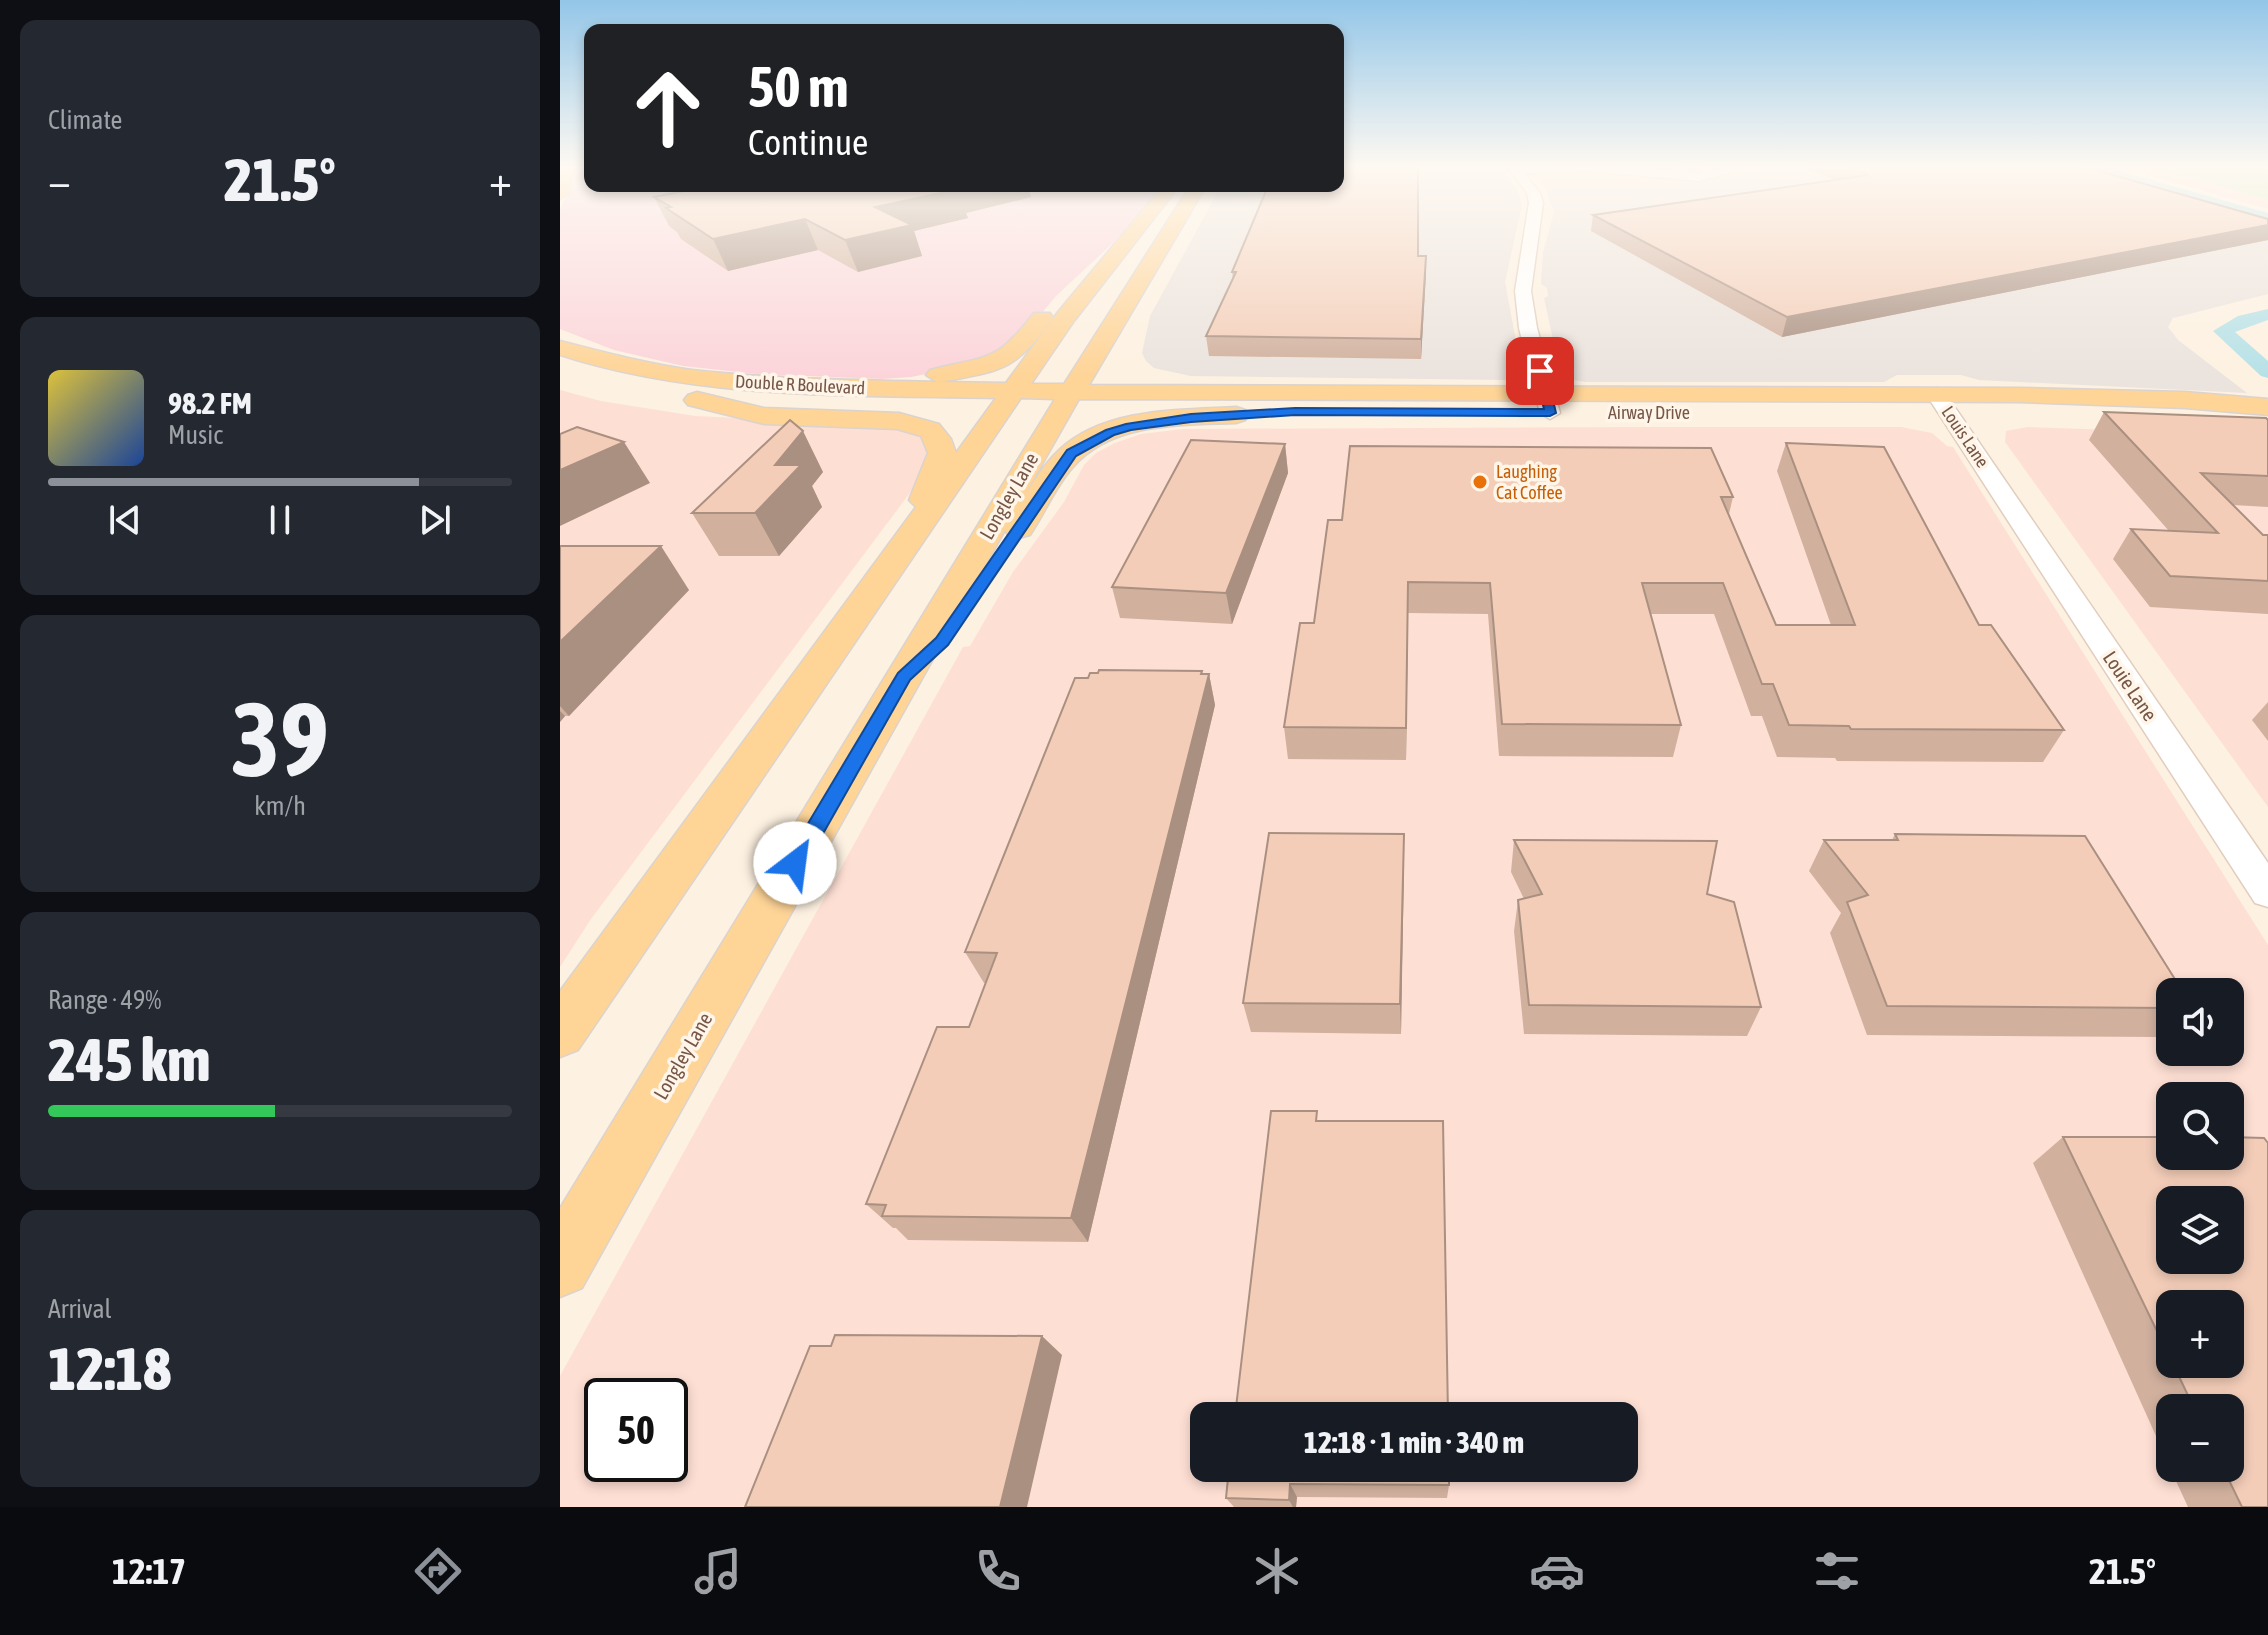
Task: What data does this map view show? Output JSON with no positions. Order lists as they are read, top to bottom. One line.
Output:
{"streets":{"main road":["Double R Boulevard","Airway Drive","Longley Lane"],"street":["Louis Lane","Louie Lane"]},"crossings":[["Double R Boulevard","Airway Drive"],["Double R Boulevard","Longley Lane"],["Airway Drive","Louis Lane"],["Airway Drive","Longley Lane"],["Louis Lane","Louie Lane"]],"places":["Laughing Cat Coffee"],"page":{"tile":["Climate",["39","km/h"],["Range · 49%","245 km"],["Arrival","12:18"]],"turn":["50 m","Continue"],"heat":["−","21.5°","+"],"song":["98.2 FM","Music"],"map_buttons":["+","−"],"limit":"50","trip":"12:18 · 1 min · 340 m","tabs":["12:17","21.5°"]}}
